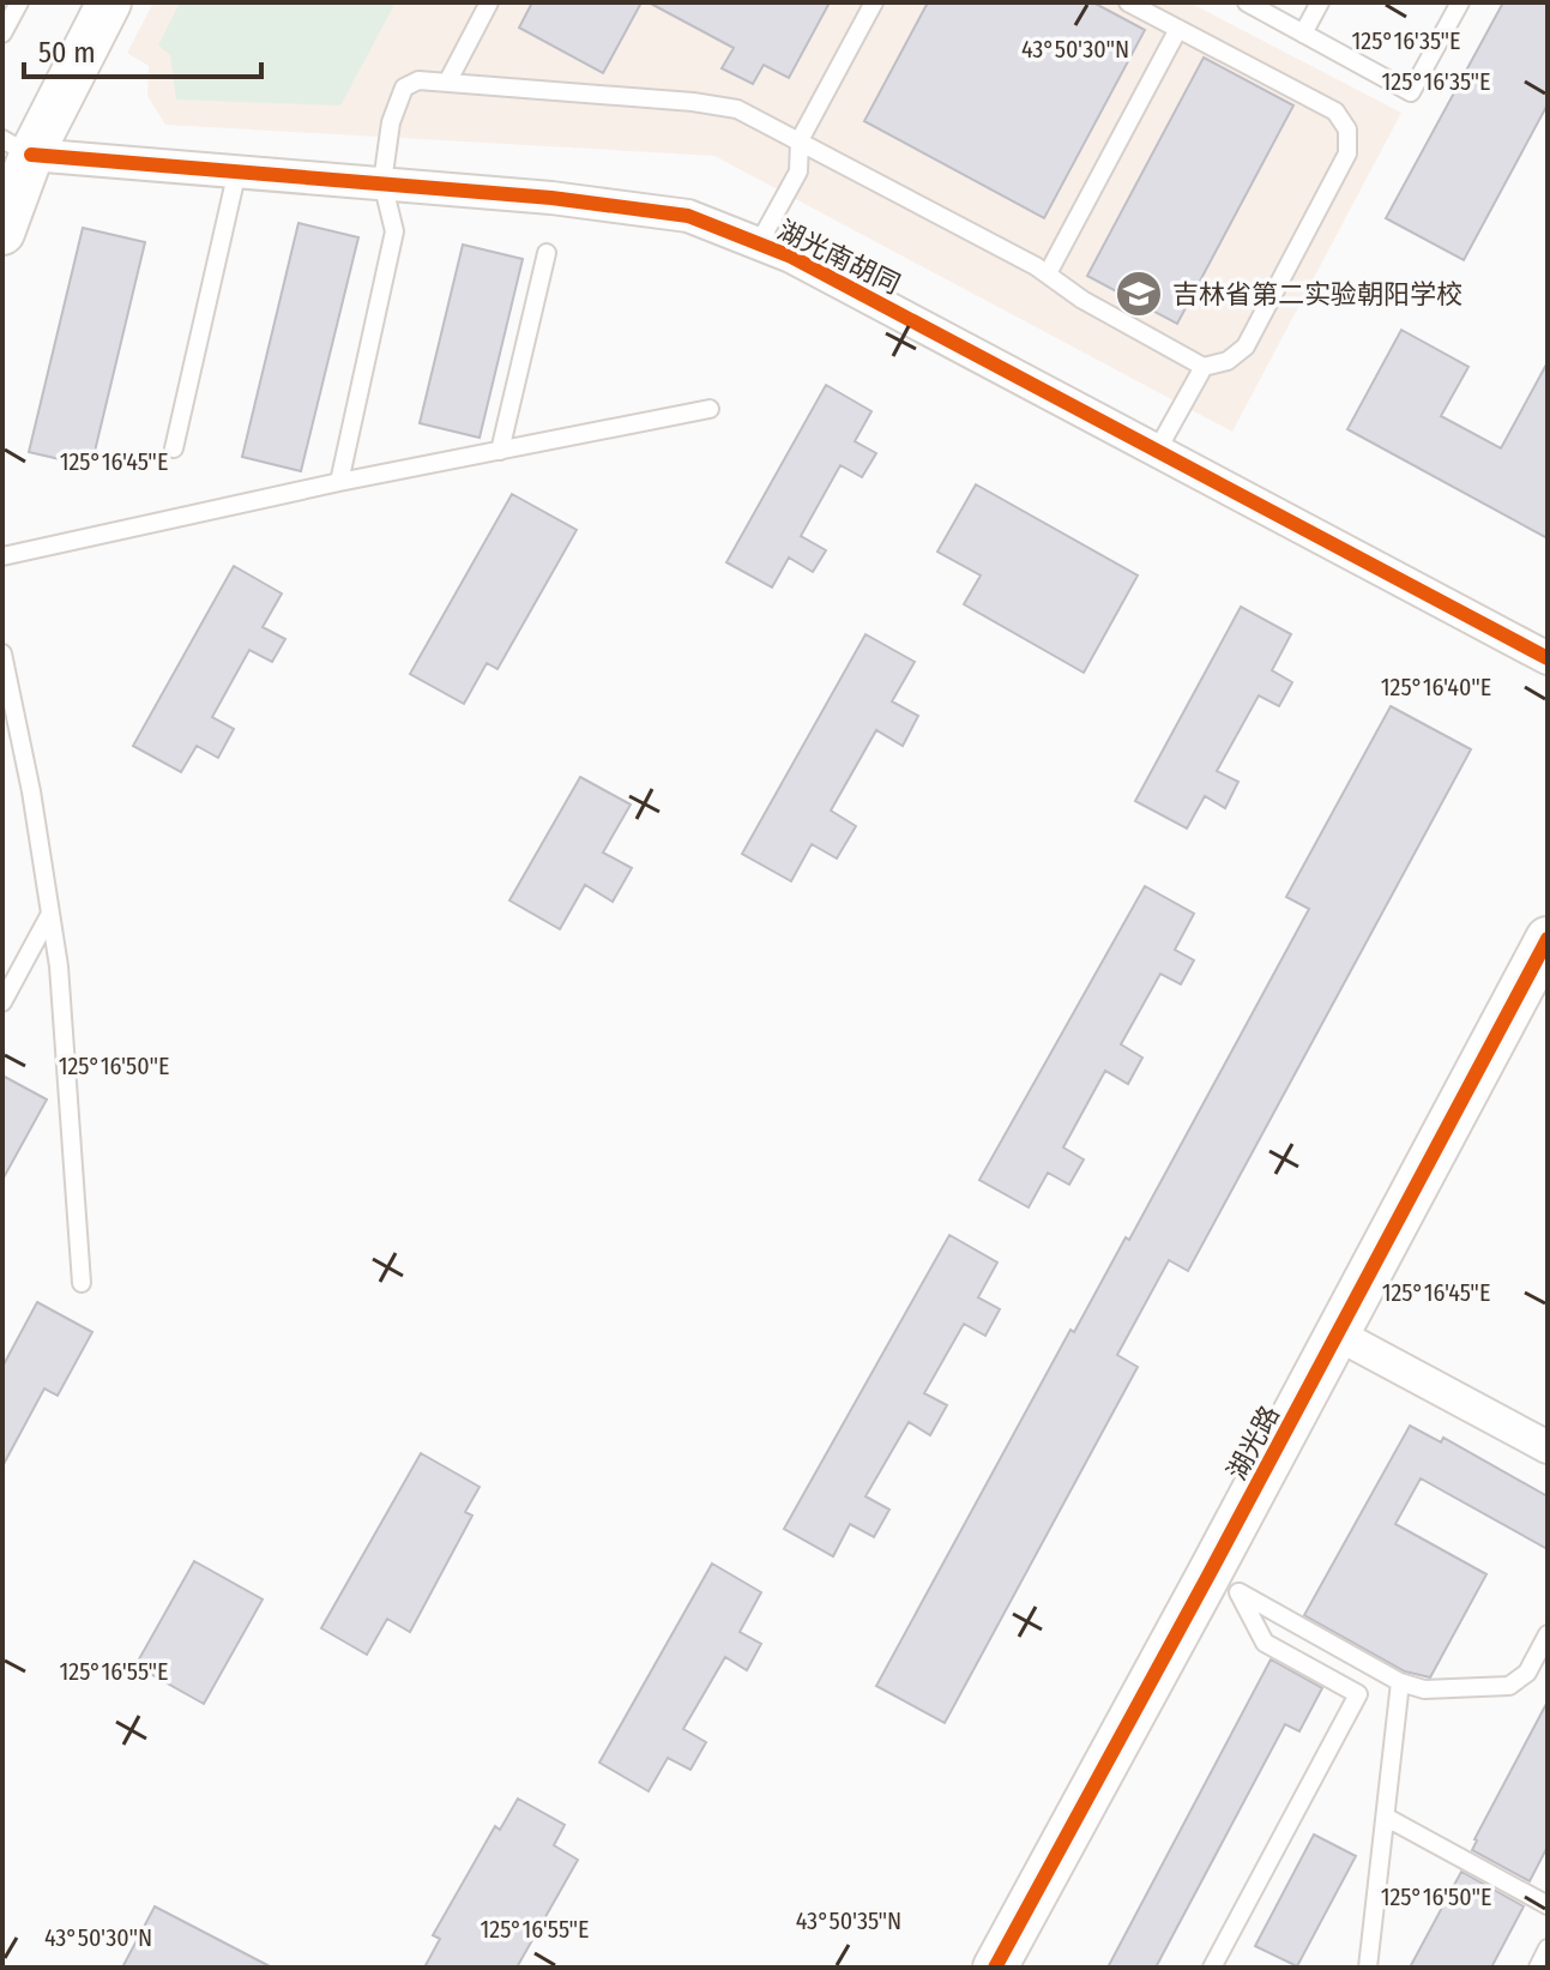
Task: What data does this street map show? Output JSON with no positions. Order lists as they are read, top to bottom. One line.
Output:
{"streets":{"street":["湖光南胡同","湖光路"]},"places":{"school or university":["吉林省第二实验朝阳学校"]},"scale_bar":"50 m","coordinates":["125°16'35\"E","43°50'30\"N","125°16'45\"E","125°16'40\"E","125°16'50\"E","125°16'55\"E","43°50'35\"N"]}
